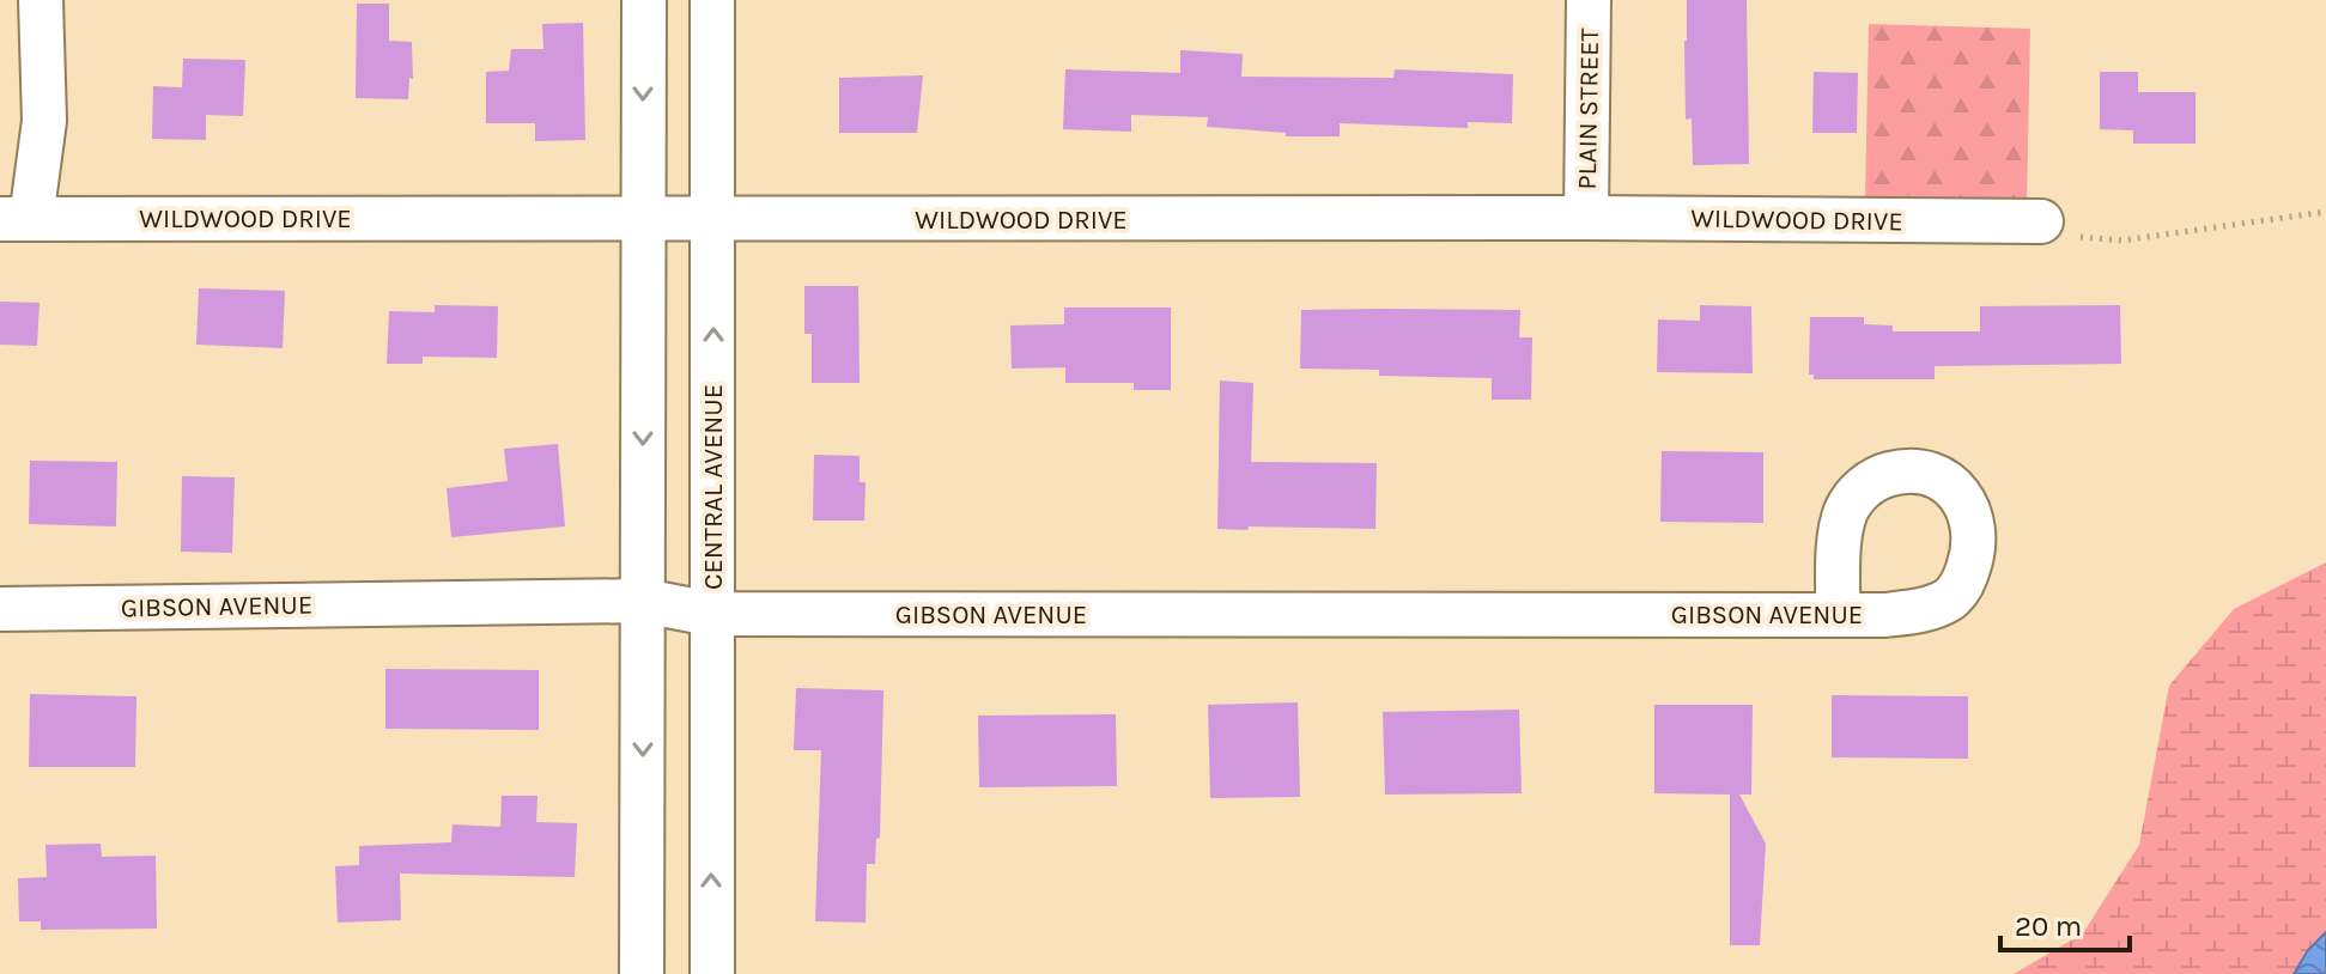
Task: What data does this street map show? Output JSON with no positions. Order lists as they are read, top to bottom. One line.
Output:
{"streets":{"street":["PLAIN STREET","WILDWOOD DRIVE","CENTRAL AVENUE","GIBSON AVENUE"]},"crossings":[["PLAIN STREET","WILDWOOD DRIVE"],["WILDWOOD DRIVE","CENTRAL AVENUE"],["CENTRAL AVENUE","GIBSON AVENUE"]],"scale_bar":"20 m"}
